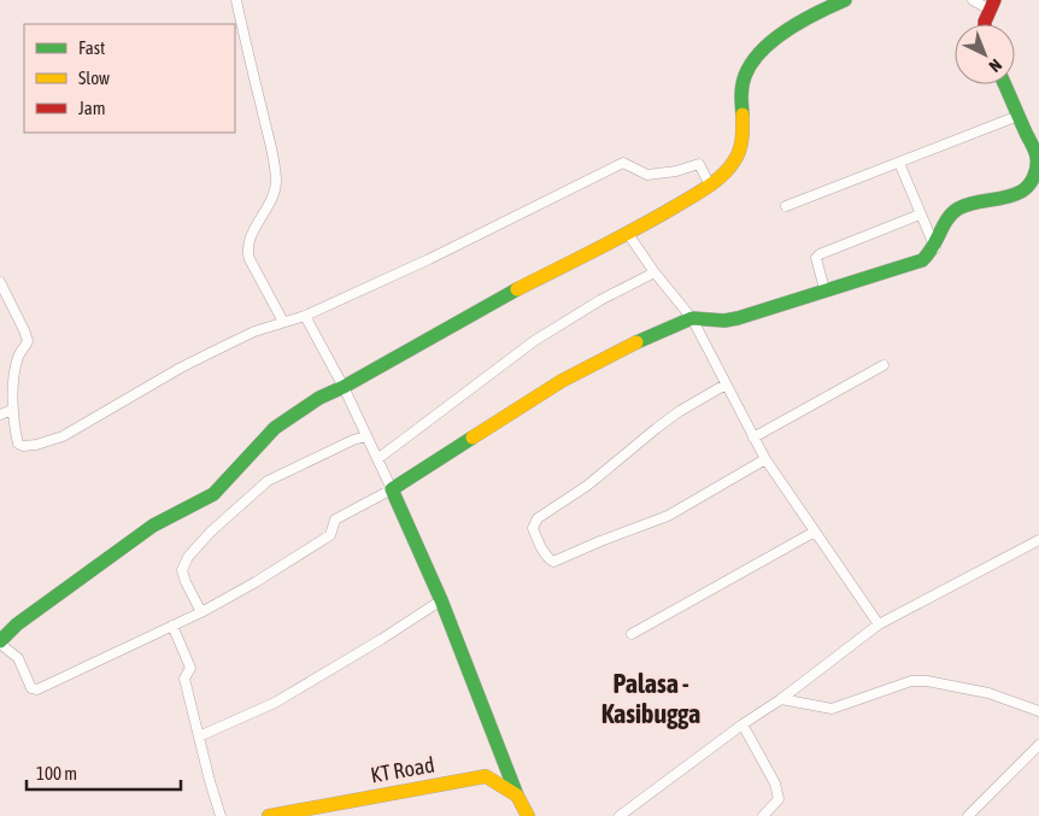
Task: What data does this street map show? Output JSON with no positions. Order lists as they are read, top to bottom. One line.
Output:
{"streets":{"main road":["KT Road"]},"districts":["Palasa - Kasibugga"],"legend":["Fast","Slow","Jam"],"scale_bar":"100 m","north":"bottom right"}
